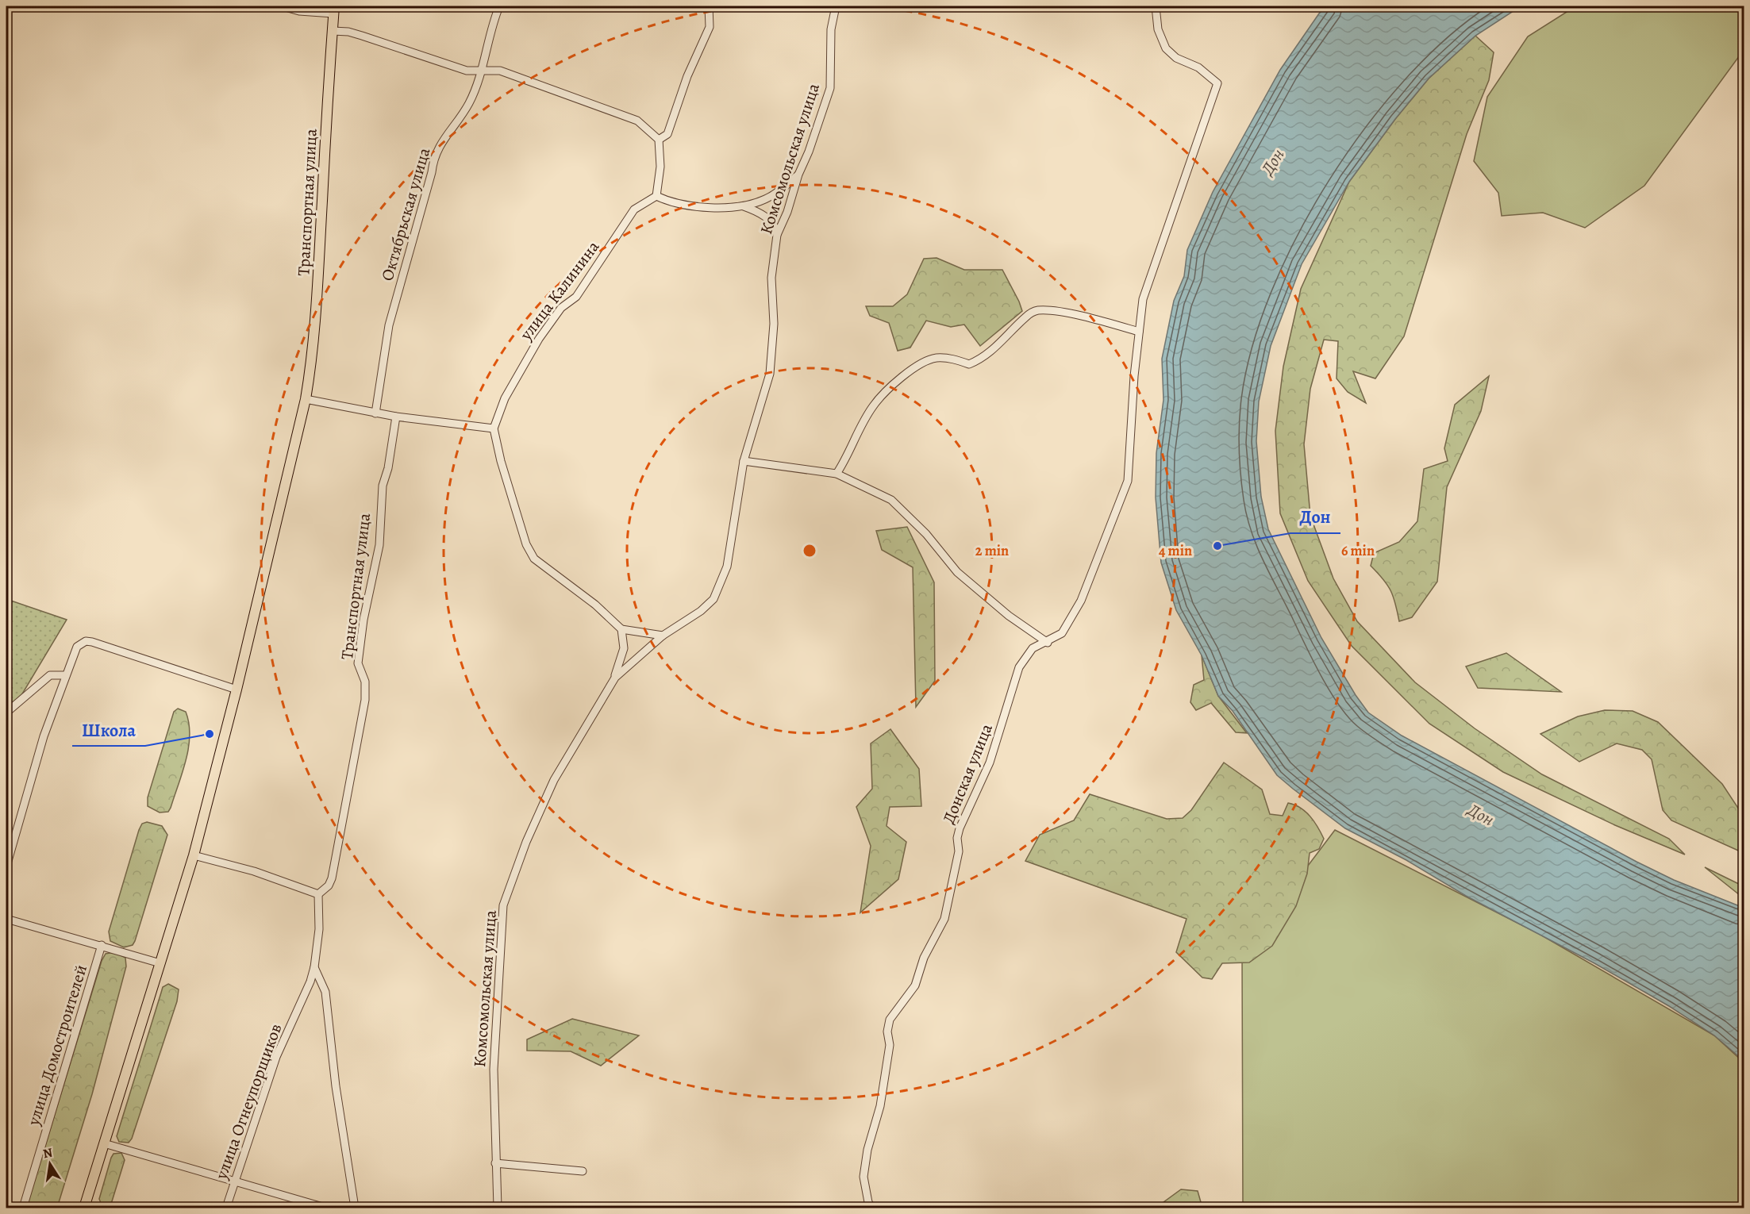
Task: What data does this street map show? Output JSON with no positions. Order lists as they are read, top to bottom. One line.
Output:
{"streets":{"main road":["Транспортная улица"],"street":["Комсомольская улица","Октябрьская улица","улица Калинина","Донская улица","улица Домостроителей","улица Огнеупорщиков"]},"crossings":[["Транспортная улица","улица Огнеупорщиков"]],"water":["Дон"],"places":["Дон","Школа"],"north":"top","rings":["2 min","4 min","6 min"]}
